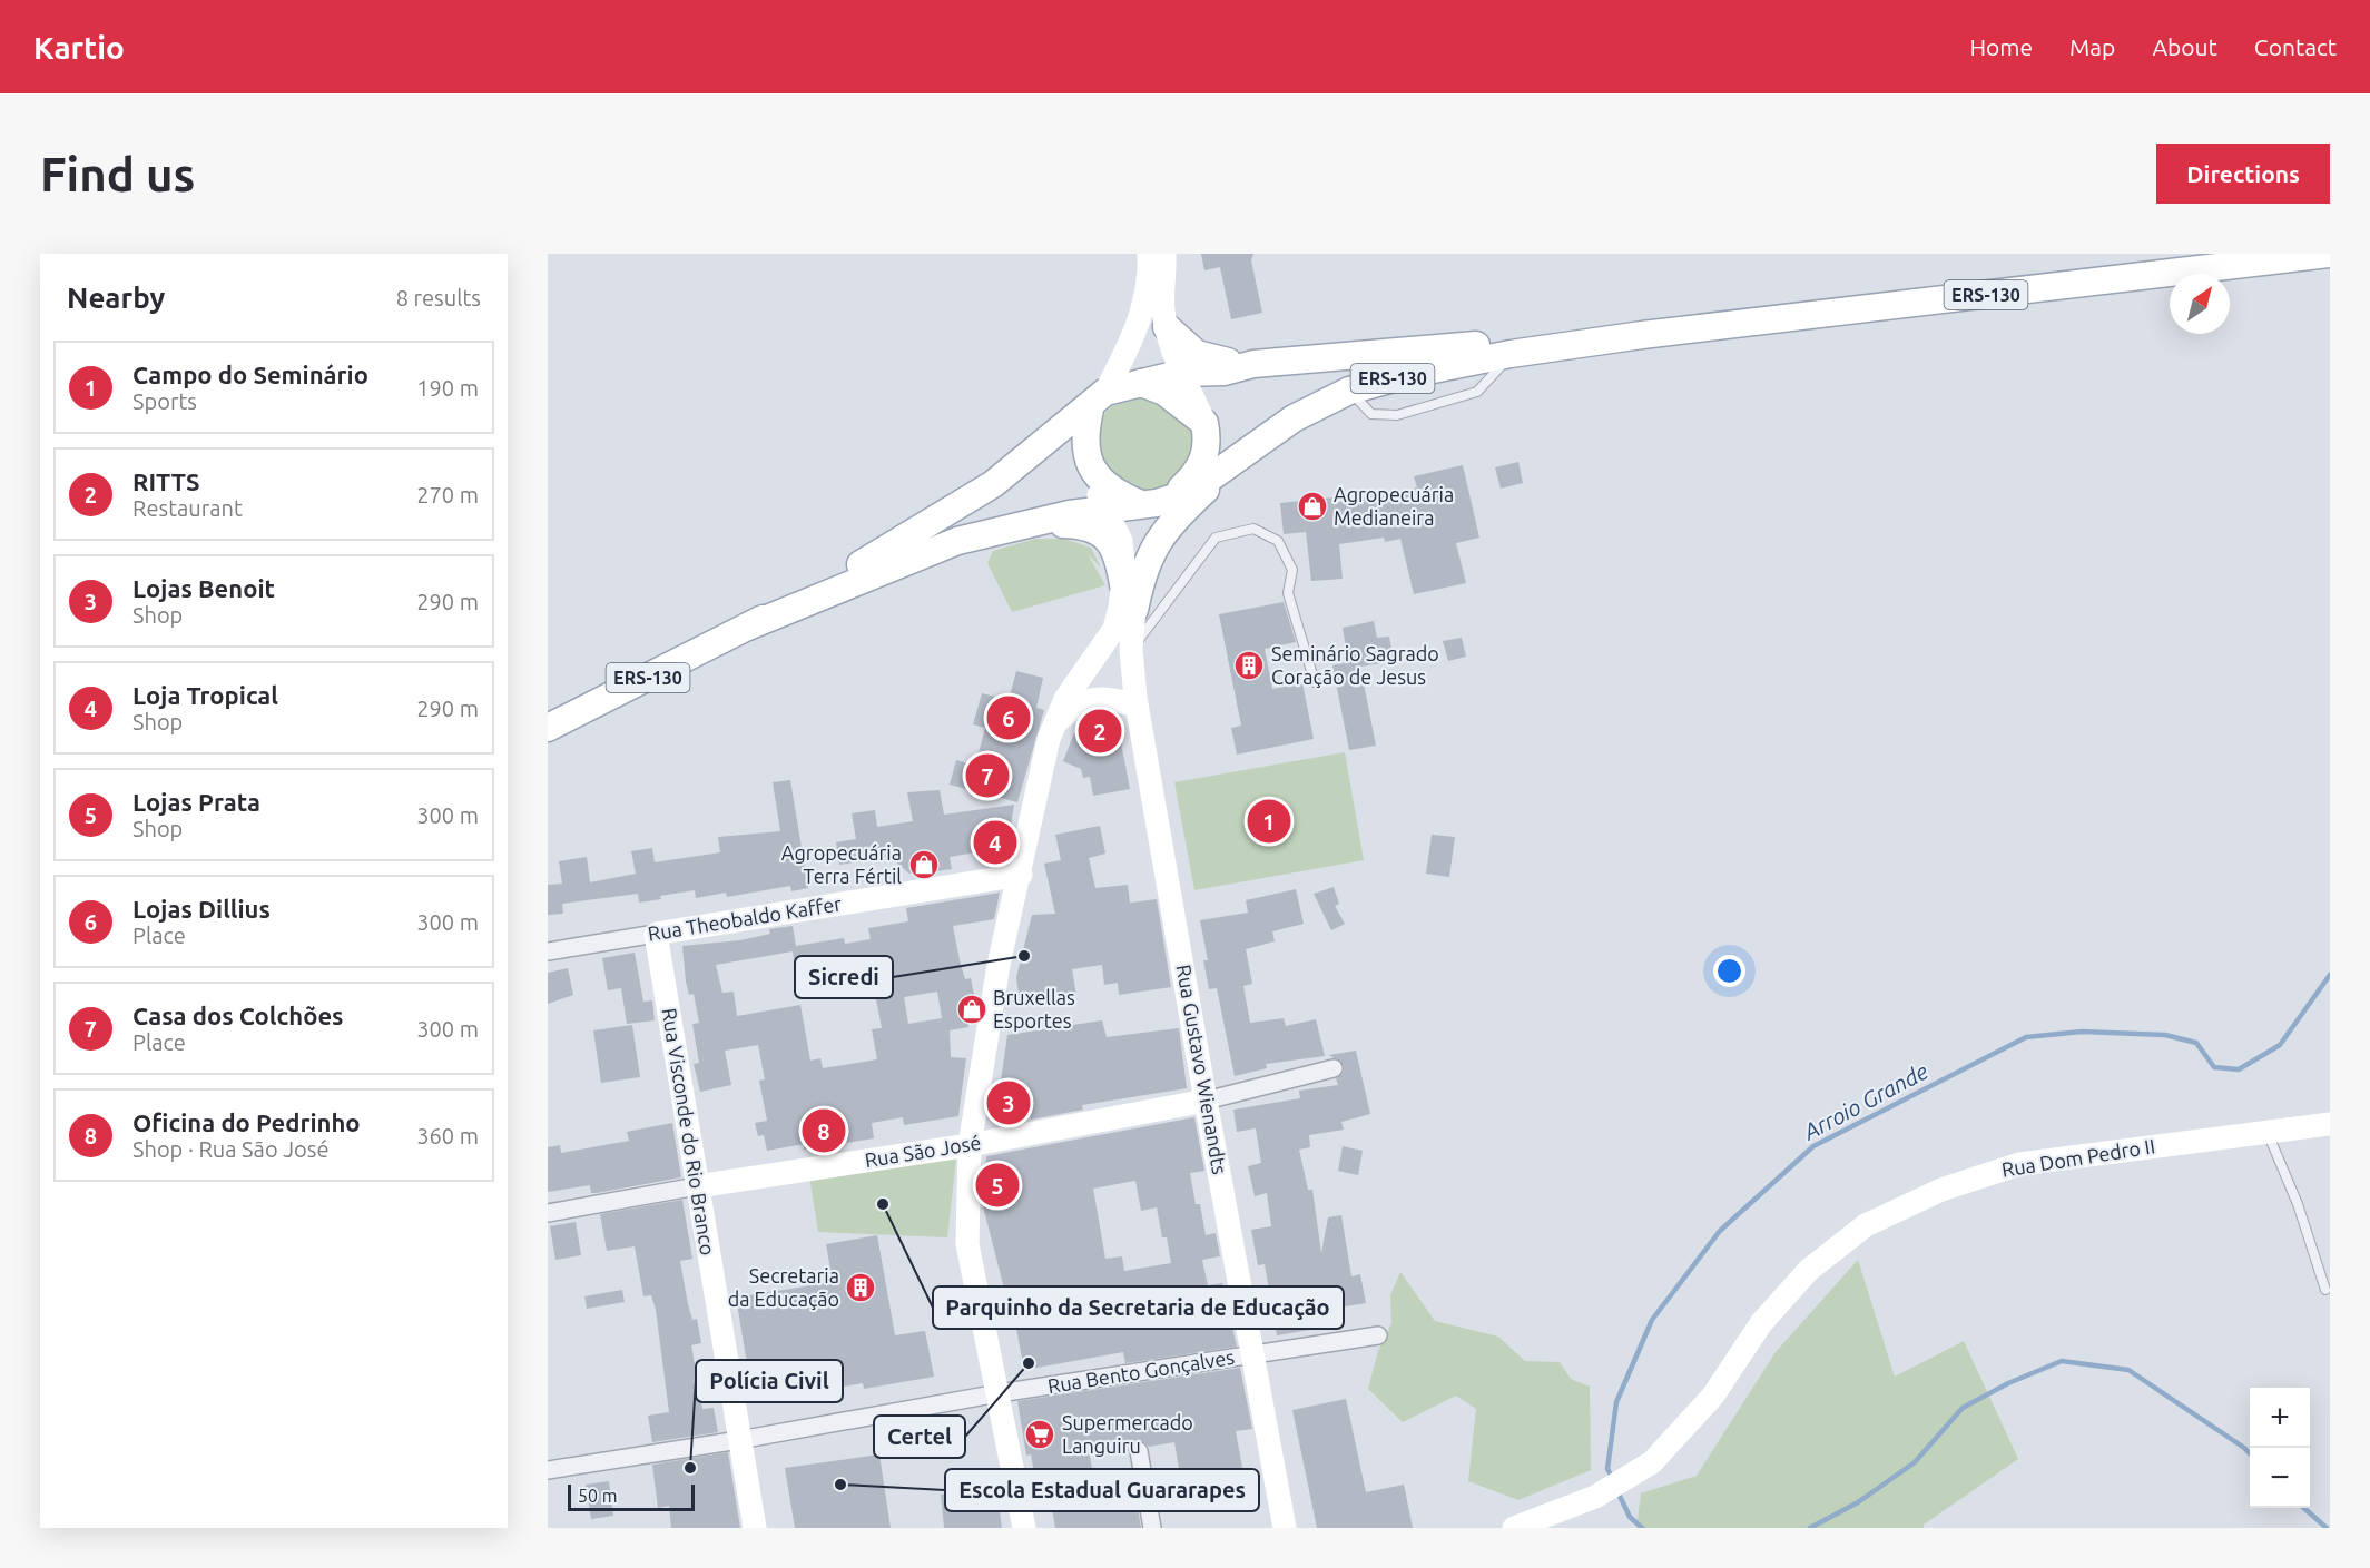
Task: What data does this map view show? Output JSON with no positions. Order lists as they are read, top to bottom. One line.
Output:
{"streets":{"main road":["ERS-130","Rua Theobaldo Kaffer","Rua Gustavo Wienandts","Rua Visconde do Rio Branco","Rua São José","Rua Dom Pedro II"],"street":["Rua Bento Gonçalves"]},"crossings":[["Rua Theobaldo Kaffer","Rua Visconde do Rio Branco"],["Rua Gustavo Wienandts","Rua São José"],["Rua Gustavo Wienandts","Rua Bento Gonçalves"],["Rua Visconde do Rio Branco","Rua São José"],["Rua Visconde do Rio Branco","Rua Bento Gonçalves"]],"water":["Arroio Grande"],"places":{"shop":["Agropecuária Medianeira","Agropecuária Terra Fértil","Bruxellas Esportes"],"building":["Seminário Sagrado Coração de Jesus","Secretaria da Educação"],"other":["Sicredi","Parquinho da Secretaria de Educação","Certel","Polícia Civil","Escola Estadual Guararapes"],"supermarket":["Supermercado Languiru"]},"scale_bar":"50 m","north":"top right","page":{"header":"Kartio","nav":["Home","Map","About","Contact"],"buttons":"Directions","title":"Find us","heading":["Nearby","8 results"],"list":[{"mark":"1","name":"Campo do Seminário","note":"Sports","value":"190 m"},{"mark":"2","name":"RITTS","note":"Restaurant","value":"270 m"},{"mark":"3","name":"Lojas Benoit","note":"Shop","value":"290 m"},{"mark":"4","name":"Loja Tropical","note":"Shop","value":"290 m"},{"mark":"5","name":"Lojas Prata","note":"Shop","value":"300 m"},{"mark":"6","name":"Lojas Dillius","note":"Place","value":"300 m"},{"mark":"7","name":"Casa dos Colchões","note":"Place","value":"300 m"},{"mark":"8","name":"Oficina do Pedrinho","note":"Shop · Rua São José","value":"360 m"}],"pins":["6","2","7","1","4","3","8","5"],"map_buttons":["+","−"],"scale":"50 m"}}
